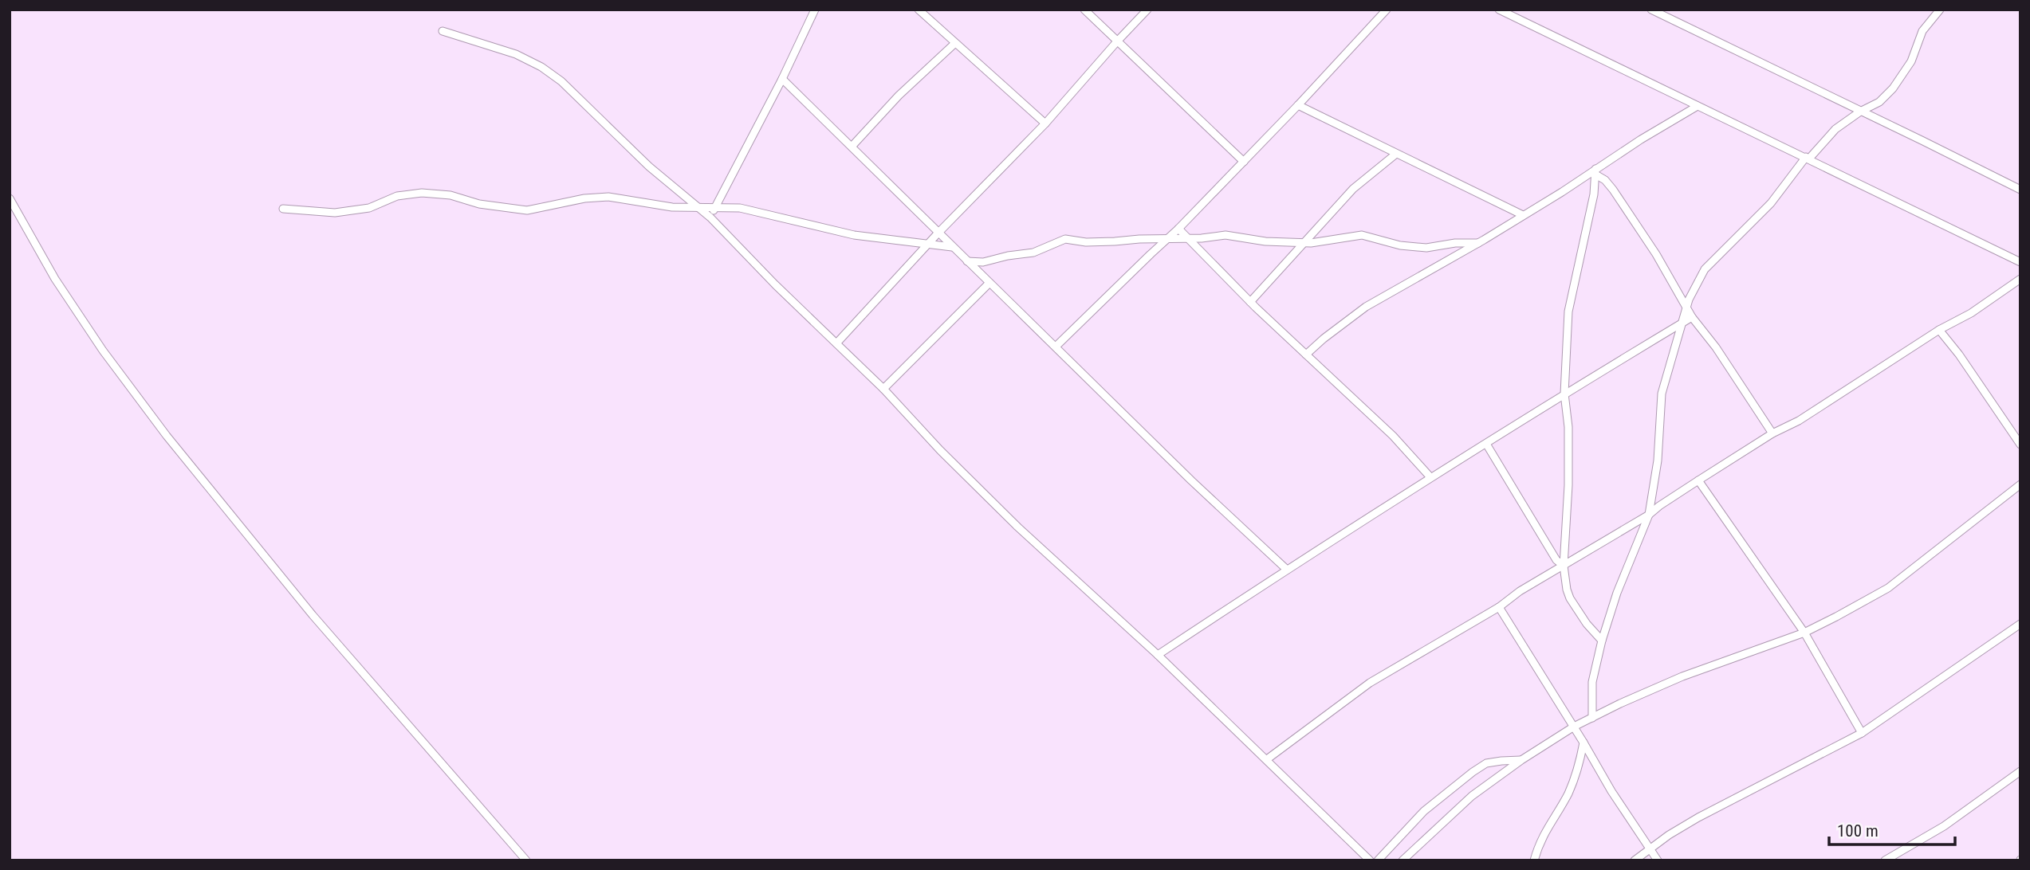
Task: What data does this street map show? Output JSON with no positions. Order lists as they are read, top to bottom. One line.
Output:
{"scale_bar":"100 m"}
